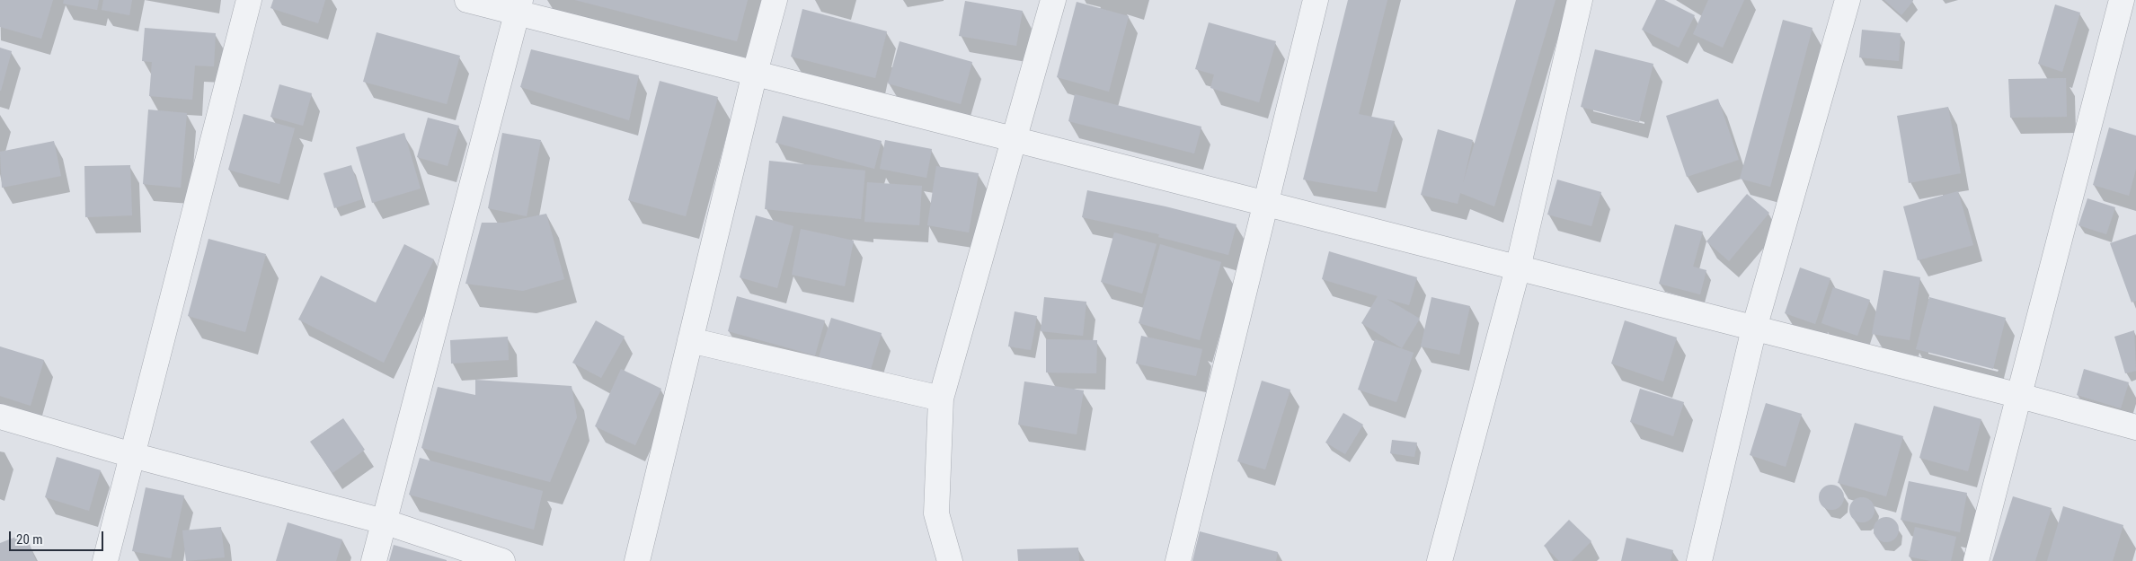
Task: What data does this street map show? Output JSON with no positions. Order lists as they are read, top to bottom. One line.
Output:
{"scale_bar":"20 m"}
